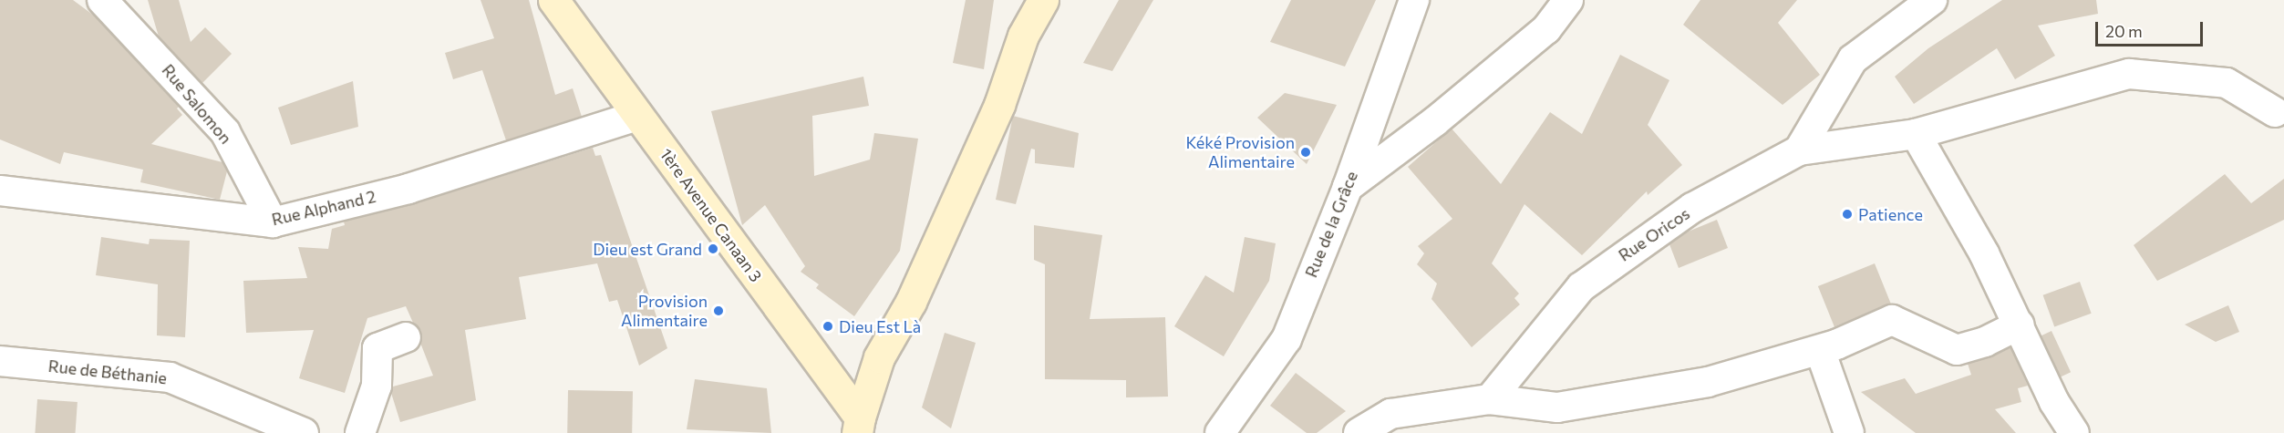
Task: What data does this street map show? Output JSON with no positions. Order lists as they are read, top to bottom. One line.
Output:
{"streets":{"main road":["1ère Avenue Canaan 3"],"street":["Rue Salomon","Rue Alphand 2","Rue de la Grâce","Rue Oricos","Rue de Béthanie"]},"crossings":[["Rue Salomon","Rue Alphand 2"],["Rue Alphand 2","1ère Avenue Canaan 3"]],"places":["Kéké Provision Alimentaire","Patience","Dieu est Grand","Provision Alimentaire","Dieu Est Là"],"scale_bar":"20 m"}
